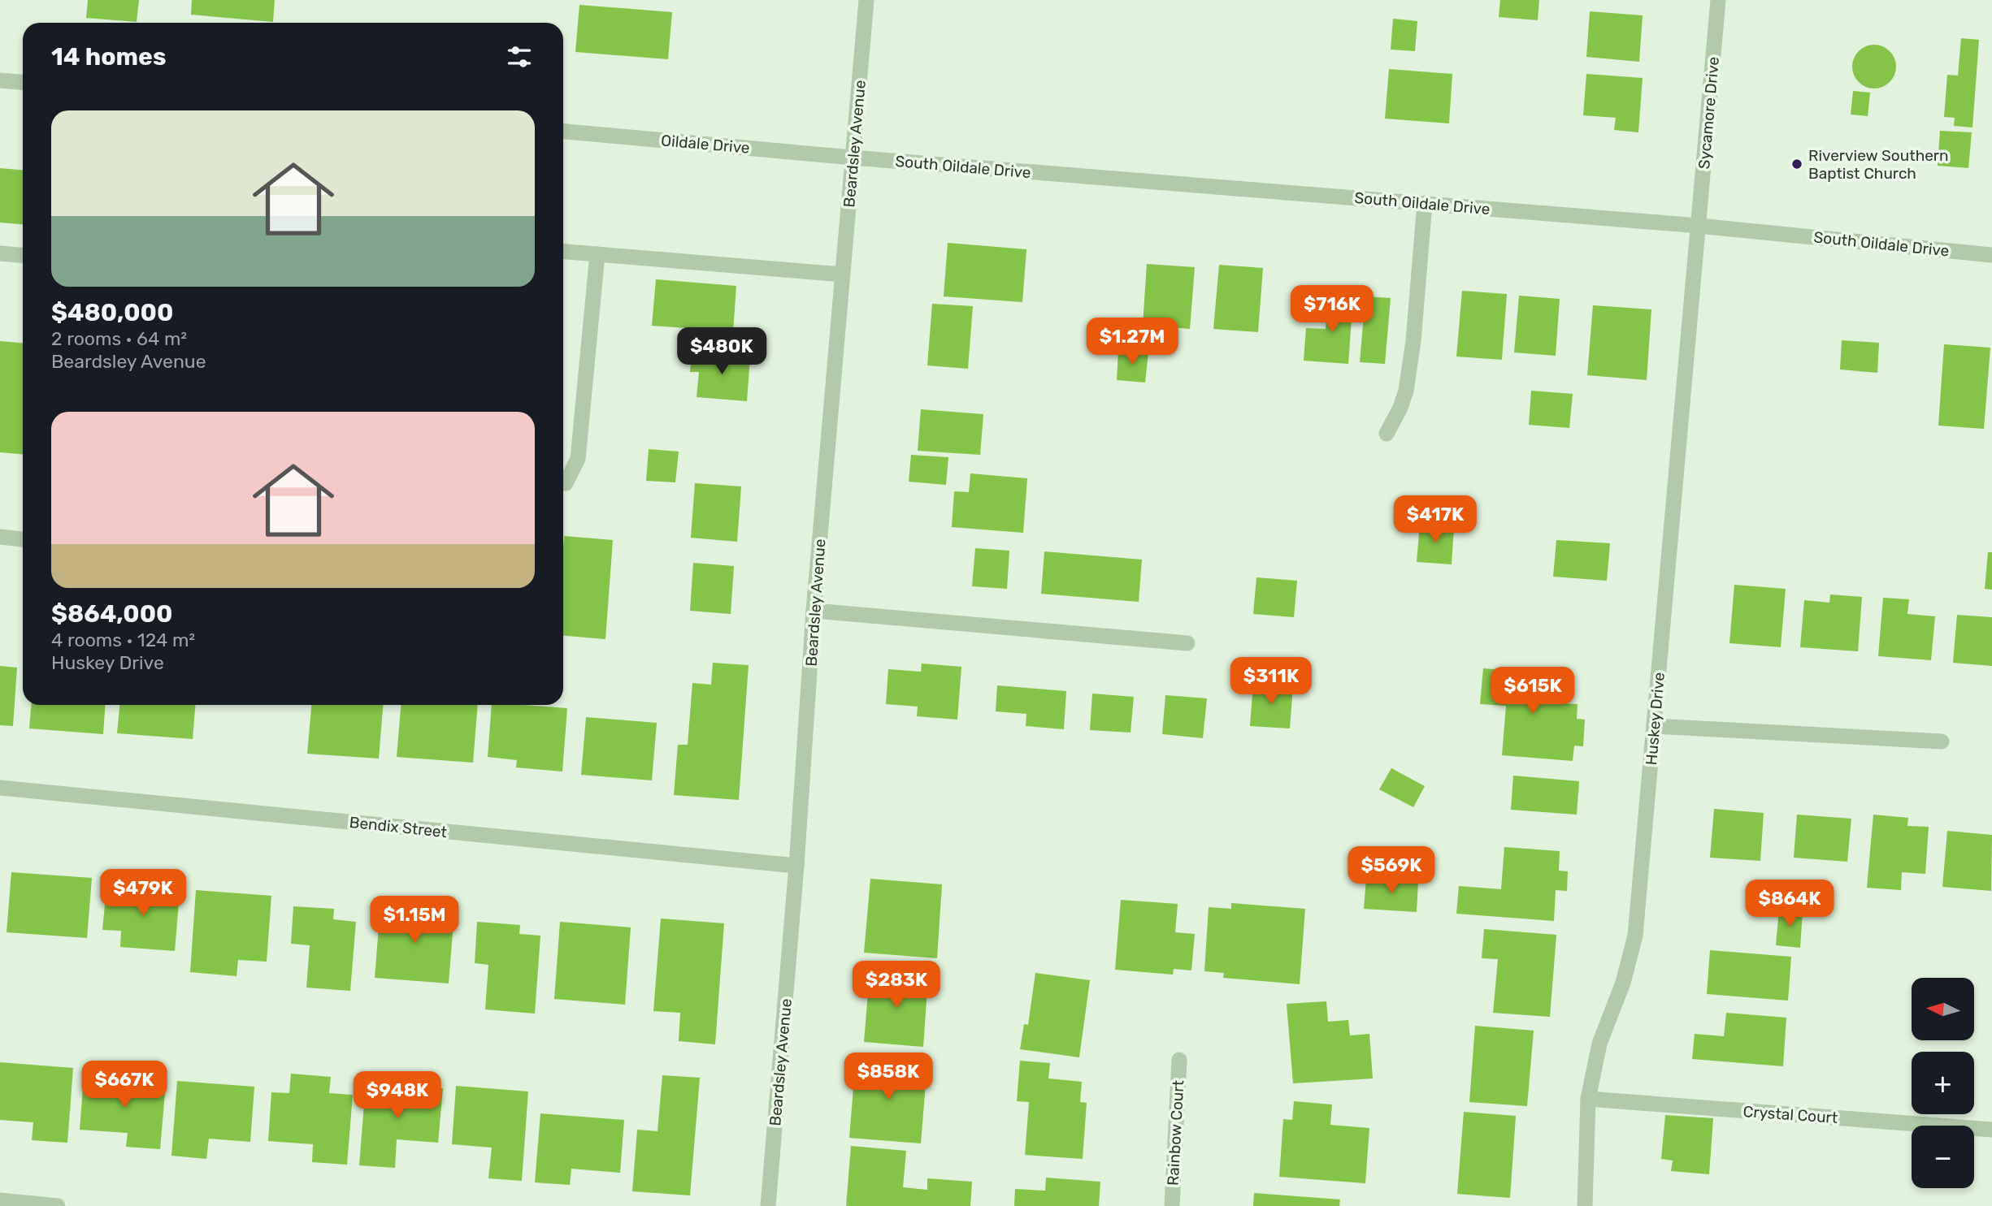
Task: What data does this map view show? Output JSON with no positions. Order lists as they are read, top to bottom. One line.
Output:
{"streets":{"street":["Sycamore Drive","Oildale Drive","Beardsley Avenue","South Oildale Drive","Huskey Drive","Bendix Street","Crystal Court","Rainbow Court"]},"crossings":[["Sycamore Drive","South Oildale Drive"],["Sycamore Drive","Huskey Drive"],["Oildale Drive","Beardsley Avenue"],["Oildale Drive","South Oildale Drive"],["Beardsley Avenue","South Oildale Drive"],["Beardsley Avenue","Bendix Street"],["South Oildale Drive","Huskey Drive"],["Huskey Drive","Crystal Court"]],"places":["Riverview Southern Baptist Church"],"north":"left","page":{"heading":"14 homes","list":[{"name":"$480,000","note":"2 rooms · 64 m² · Beardsley Avenue"},{"name":"$864,000","note":"4 rooms · 124 m² · Huskey Drive"}],"price":["$716K","$1.27M","$480K","$417K","$311K","$615K","$569K","$479K","$864K","$1.15M","$283K","$858K","$667K","$948K"],"map_buttons":["+","−"]}}
